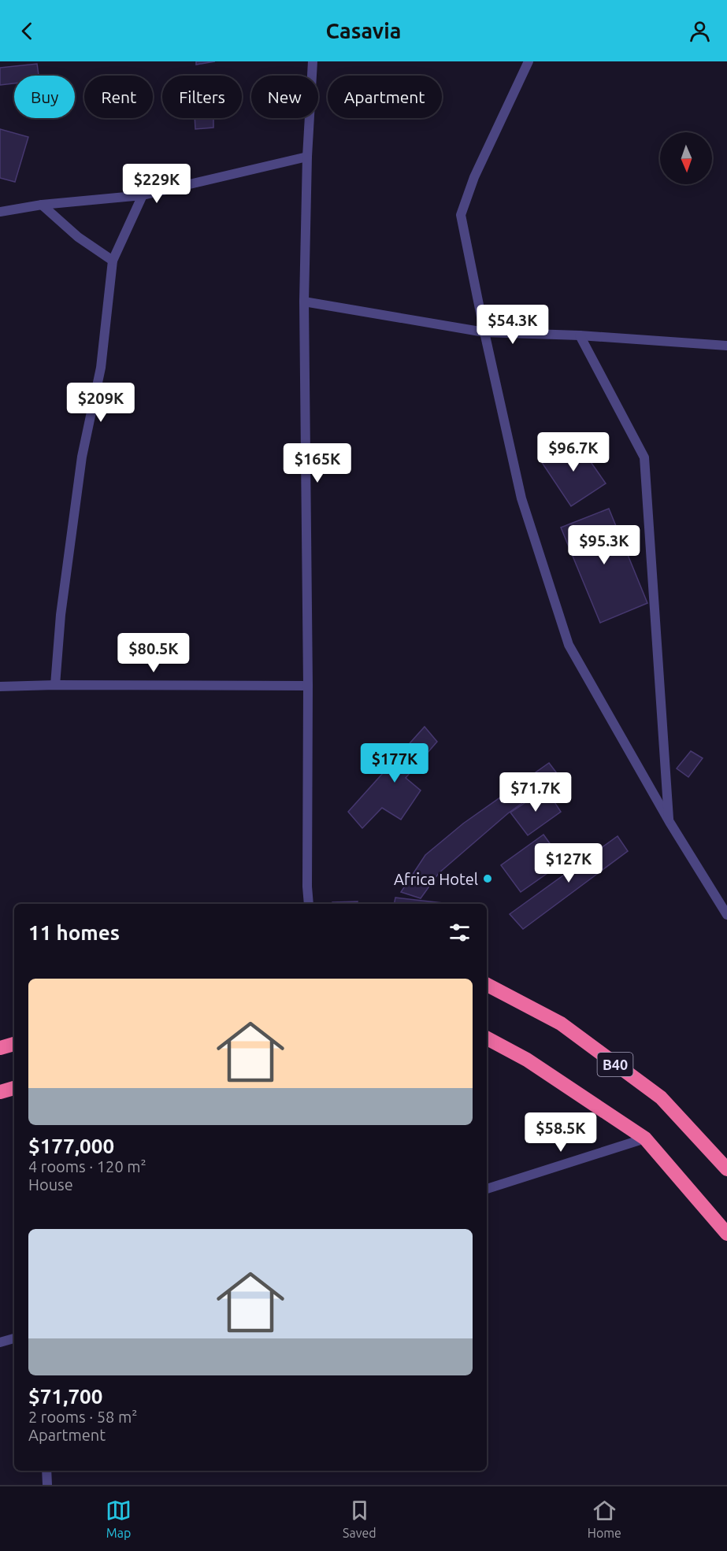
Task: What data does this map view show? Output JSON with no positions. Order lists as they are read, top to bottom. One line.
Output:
{"streets":{"highway":["B40"]},"places":["Africa Hotel"],"north":"bottom","page":{"header":"Casavia","chip":["Buy","Rent","Filters","New","Apartment"],"price":["$229K","$54.3K","$209K","$96.7K","$165K","$95.3K","$80.5K","$177K","$71.7K","$127K","$58.5K"],"heading":"11 homes","list":[{"name":"$177,000","note":"4 rooms · 120 m² · House"},{"name":"$71,700","note":"2 rooms · 58 m² · Apartment"}],"tabs":["Map","Saved","Home"]}}
